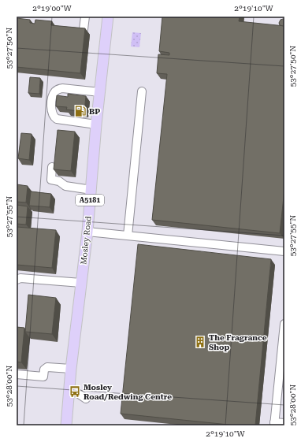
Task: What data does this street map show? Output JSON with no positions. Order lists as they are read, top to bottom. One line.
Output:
{"streets":{"main road":["A5181","Mosley Road"]},"places":{"fuel station":["BP"],"building":["The Fragrance Shop"],"bus stop":["Mosley Road/Redwing Centre"]},"coordinates":["2°19'00\"W","2°19'10\"W","53°27'50\"N","53°27'55\"N","53°28'00\"N"]}
